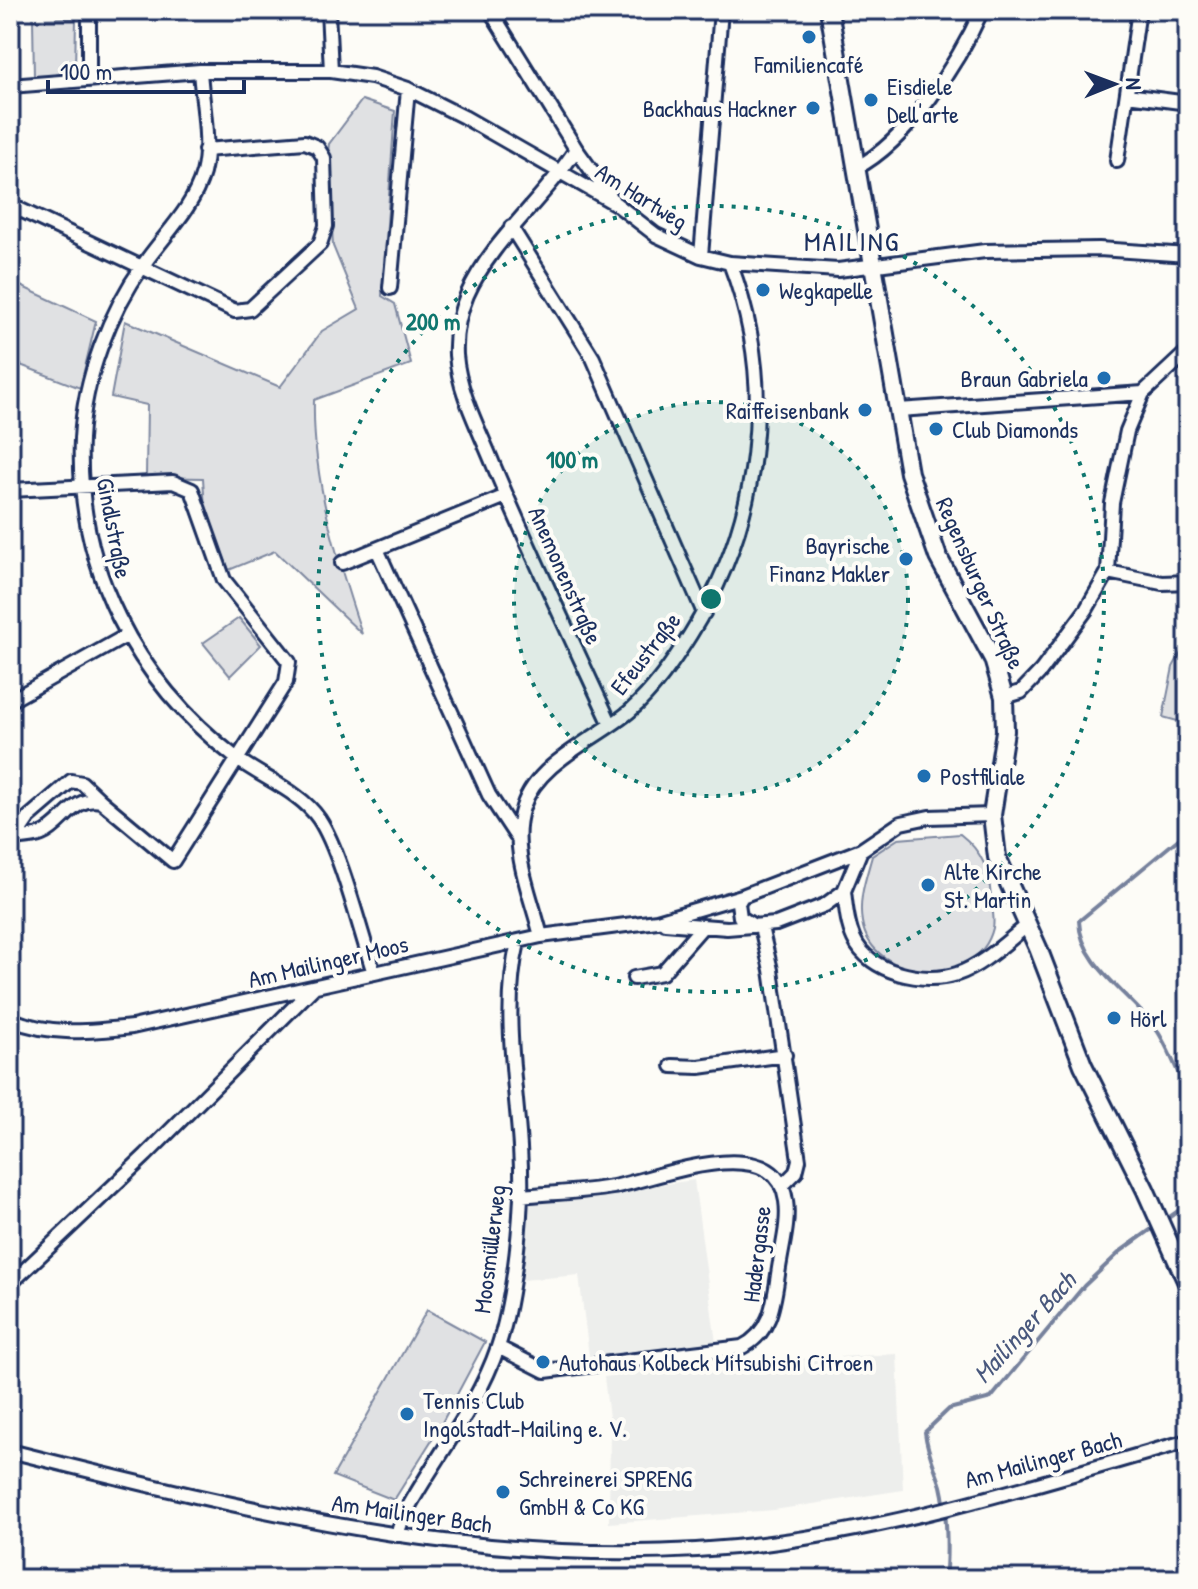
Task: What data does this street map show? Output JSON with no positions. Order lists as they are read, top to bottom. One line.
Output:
{"streets":{"street":["Am Hartweg","Gindlstraße","Anemonenstraße","Regensburger Straße","Efeustraße","Am Mailinger Moos","Moosmüllerweg","Hadergasse","Am Mailinger Bach"]},"crossings":[["Am Hartweg","Gindlstraße"],["Am Hartweg","Anemonenstraße"],["Am Hartweg","Regensburger Straße"],["Am Hartweg","Efeustraße"],["Gindlstraße","Am Mailinger Moos"],["Anemonenstraße","Efeustraße"],["Regensburger Straße","Am Mailinger Moos"],["Am Mailinger Moos","Moosmüllerweg"],["Am Mailinger Moos","Hadergasse"],["Moosmüllerweg","Hadergasse"],["Moosmüllerweg","Am Mailinger Bach"]],"districts":["MAILING"],"water":["Mailinger Bach"],"places":["Familiencafé","Eisdiele Dell'arte","Backhaus Hackner","Wegkapelle","Braun Gabriela","Raiffeisenbank","Club Diamonds","Bayrische Finanz Makler","Postfiliale","Alte Kirche St. Martin","Hörl","Autohaus Kolbeck Mitsubishi Citroen","Tennis Club Ingolstadt-Mailing e. V.","Schreinerei SPRENG GmbH & Co KG"],"scale_bar":"100 m","north":"right","rings":["200 m","100 m"]}
